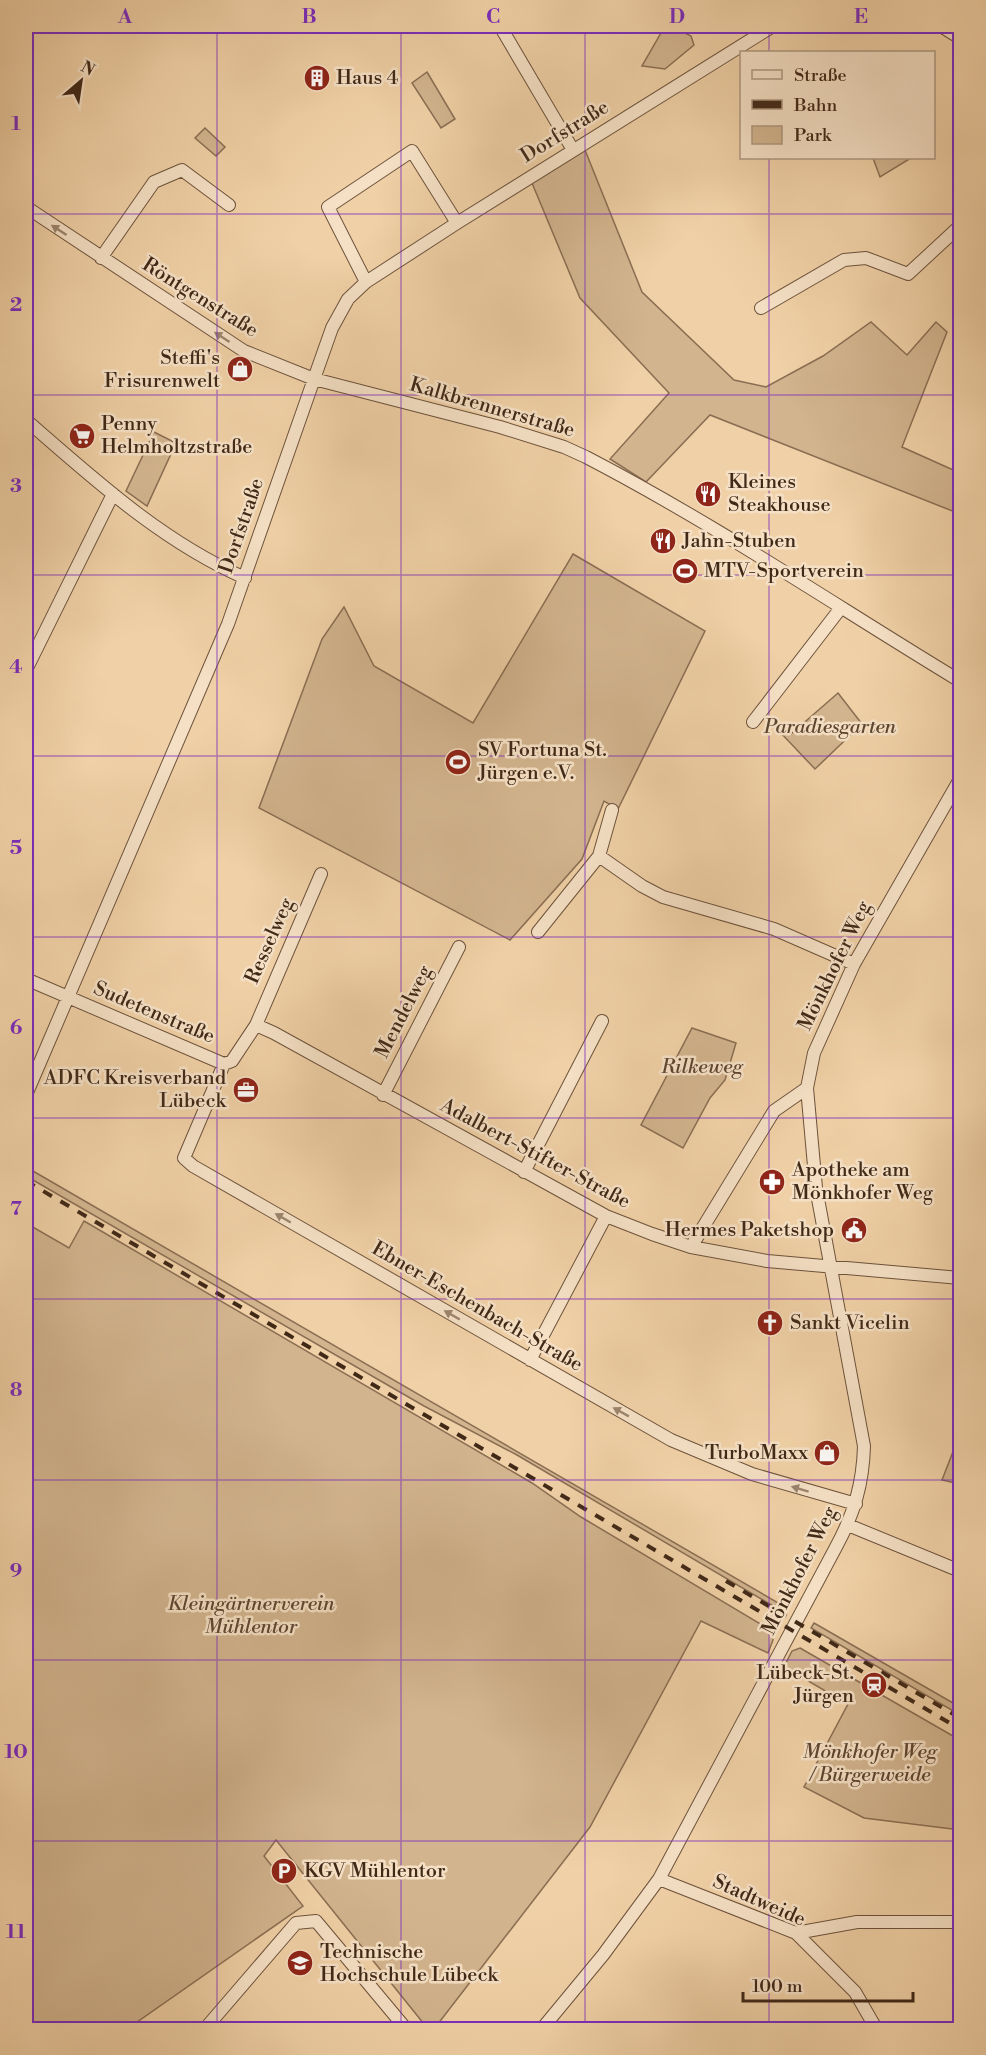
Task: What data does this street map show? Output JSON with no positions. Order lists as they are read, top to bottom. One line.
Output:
{"streets":{"street":["Dorfstraße","Röntgenstraße","Kalkbrennerstraße","Resselweg","Mönkhofer Weg","Mendelweg","Sudetenstraße","Adalbert-Stifter-Straße","Ebner-Eschenbach-Straße","Stadtweide"]},"crossings":[["Dorfstraße","Röntgenstraße"],["Dorfstraße","Kalkbrennerstraße"],["Dorfstraße","Sudetenstraße"],["Röntgenstraße","Kalkbrennerstraße"],["Resselweg","Sudetenstraße"],["Resselweg","Adalbert-Stifter-Straße"],["Mönkhofer Weg","Adalbert-Stifter-Straße"],["Mönkhofer Weg","Ebner-Eschenbach-Straße"],["Mönkhofer Weg","Stadtweide"],["Mendelweg","Adalbert-Stifter-Straße"],["Sudetenstraße","Adalbert-Stifter-Straße"],["Sudetenstraße","Ebner-Eschenbach-Straße"]],"one_way":["Röntgenstraße","Ebner-Eschenbach-Straße"],"parks":["Paradiesgarten","Rilkeweg","Kleingärtnerverein Mühlentor","Mönkhofer Weg / Bürgerweide"],"places":{"building":["Haus 4"],"shop":["Steffi's Frisurenwelt","TurboMaxx"],"supermarket":["Penny Helmholtzstraße"],"restaurant":["Kleines Steakhouse","Jahn-Stuben"],"sports":["MTV-Sportverein","SV Fortuna St. Jürgen e.V."],"office":["ADFC Kreisverband Lübeck"],"pharmacy":["Apotheke am Mönkhofer Weg"],"public building":["Hermes Paketshop"],"church":["Sankt Vicelin"],"station":["Lübeck-St. Jürgen"],"parking":["KGV Mühlentor"],"school or university":["Technische Hochschule Lübeck"]},"legend":["Straße","Bahn","Park"],"scale_bar":"100 m","north":"top right","grid":{"columns":["A","B","C","D","E"],"rows":["1","2","3","4","5","6","7","8","9","10","11"]}}
